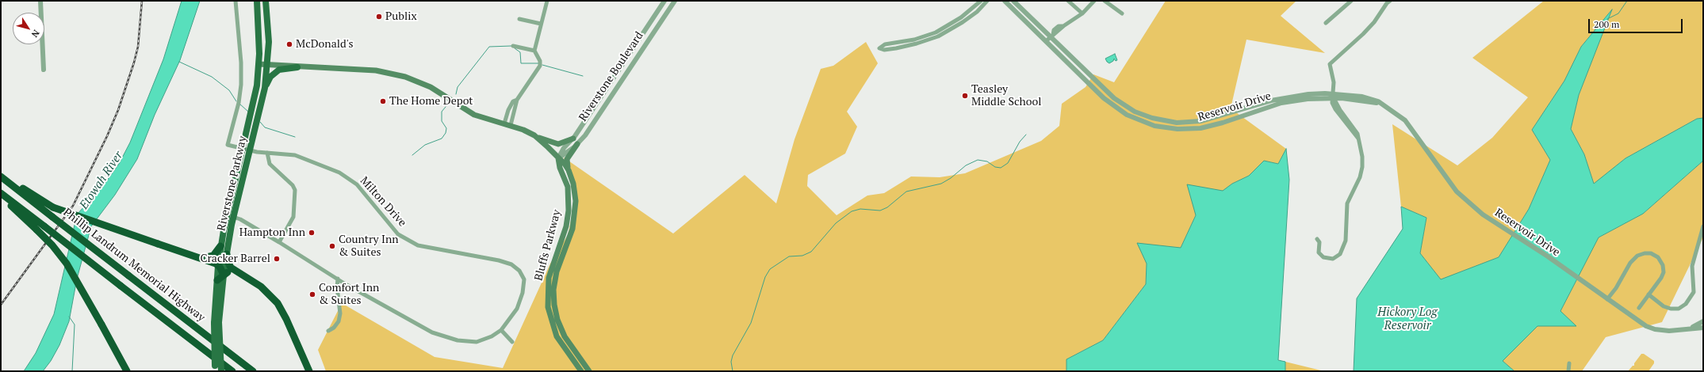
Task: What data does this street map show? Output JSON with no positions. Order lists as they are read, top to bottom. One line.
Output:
{"streets":{"highway":["Phillip Landrum Memorial Highway"],"main road":["Riverstone Parkway","Bluffs Parkway"],"street":["Riverstone Boulevard","Reservoir Drive","Milton Drive"]},"crossings":[["Riverstone Boulevard","Bluffs Parkway"],["Riverstone Parkway","Milton Drive"]],"water":["Etowah River","Hickory Log Reservoir"],"places":["Publix","McDonald's","Teasley Middle School","The Home Depot","Hampton Inn","Country Inn & Suites","Cracker Barrel","Comfort Inn & Suites"],"scale_bar":"200 m","north":"bottom right"}
